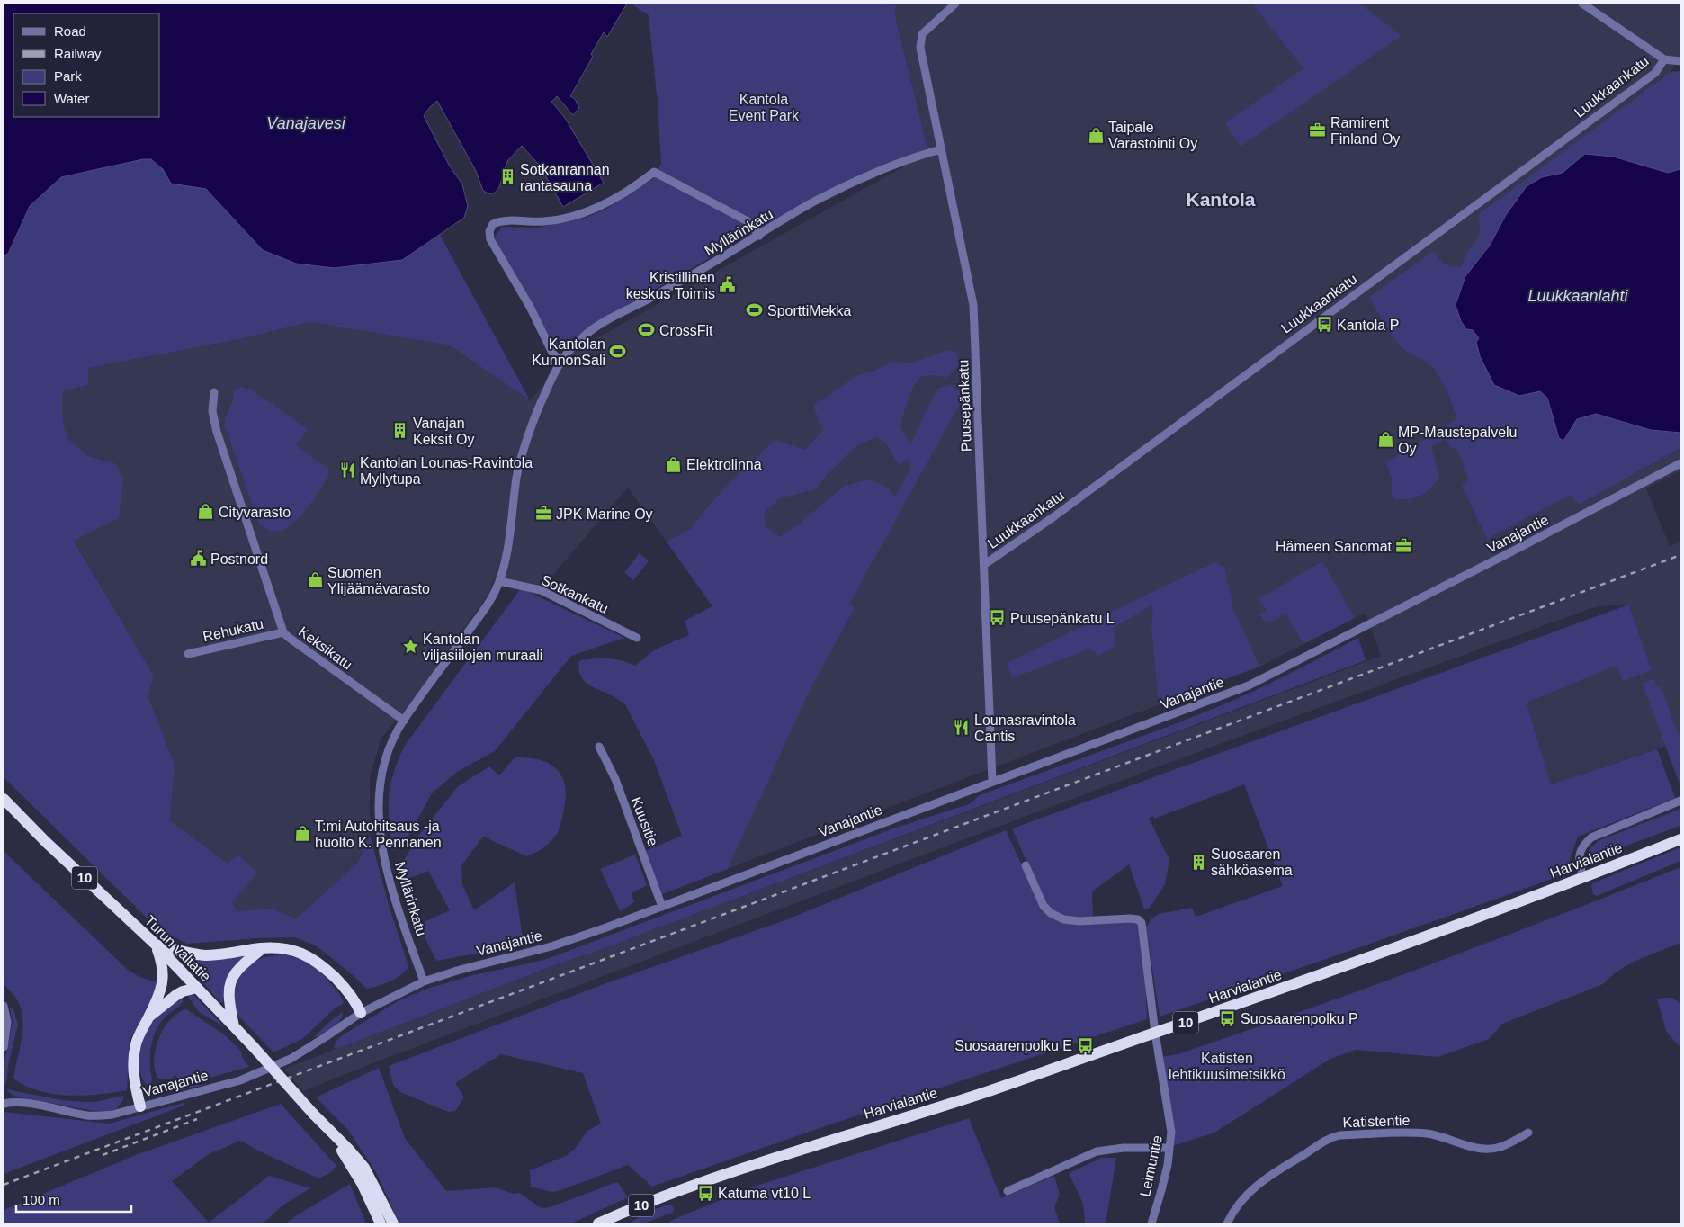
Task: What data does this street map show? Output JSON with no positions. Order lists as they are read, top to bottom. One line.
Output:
{"streets":{"highway":["Harvialantie","10","Turun valtatie"],"street":["Luukkaankatu","Myllärinkatu","Puusepänkatu","Vanajantie","Sotkankatu","Rehukatu","Keksikatu","Kuusitie","Katistentie","Leimuntie"]},"crossings":[["Luukkaankatu","Puusepänkatu"],["Myllärinkatu","Puusepänkatu"],["Myllärinkatu","Vanajantie"],["Myllärinkatu","Sotkankatu"],["Myllärinkatu","Keksikatu"],["Puusepänkatu","Vanajantie"],["Vanajantie","Kuusitie"],["Rehukatu","Keksikatu"],["Harvialantie","Leimuntie"]],"districts":["Kantola"],"water":["Vanajavesi","Luukkaanlahti"],"parks":["Kantola Event Park","Katisten lehtikuusimetsikkö"],"places":{"office":["Ramirent Finland Oy","JPK Marine Oy","Hämeen Sanomat"],"shop":["Taipale Varastointi Oy","MP-Maustepalvelu Oy","Elektrolinna","Cityvarasto","Suomen Ylijäämävarasto","T:mi Autohitsaus -ja huolto K. Pennanen"],"building":["Sotkanrannan rantasauna","Vanajan Keksit Oy","Suosaaren sähköasema"],"public building":["Kristillinen keskus Toimis","Postnord"],"sports":["SporttiMekka","CrossFit","Kantolan KunnonSali"],"bus stop":["Kantola P","Puusepänkatu L","Suosaarenpolku P","Suosaarenpolku E","Katuma vt10 L"],"restaurant":["Kantolan Lounas-Ravintola Myllytupa","Lounasravintola Cantis"],"place":["Kantolan viljasiilojen muraali"]},"legend":["Road","Railway","Park","Water"],"scale_bar":"100 m"}
